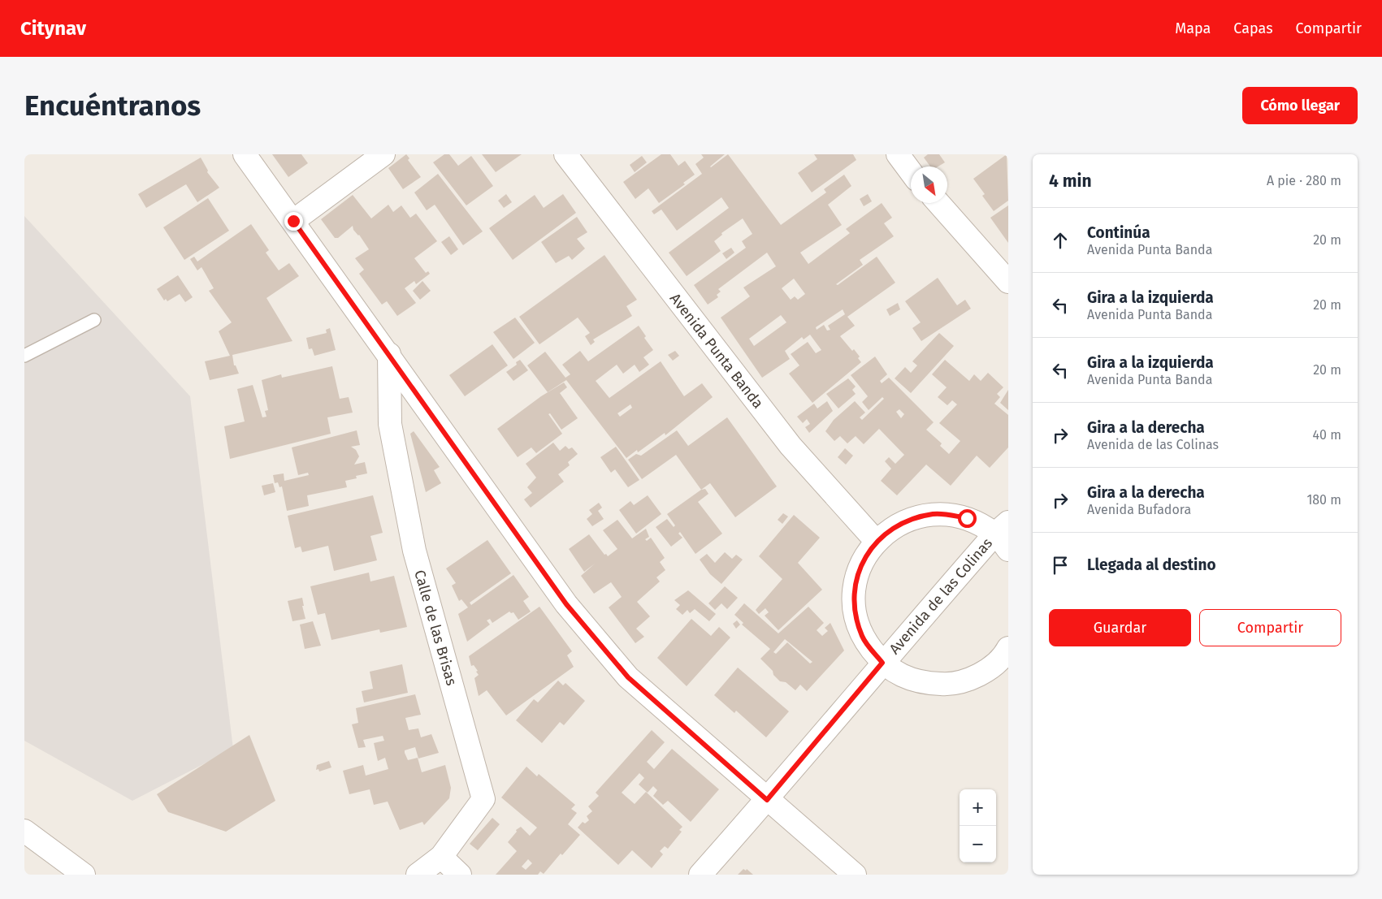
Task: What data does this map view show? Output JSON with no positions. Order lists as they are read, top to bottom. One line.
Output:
{"streets":{"street":["Avenida Punta Banda","Avenida de las Colinas","Calle de las Brisas"]},"north":"bottom right","page":{"header":"Citynav","nav":["Mapa","Capas","Compartir"],"buttons":["Cómo llegar",["Guardar","Compartir"]],"title":"Encuéntranos","heading":["4 min","A pie · 280 m"],"list":[["Continúa","Avenida Punta Banda","20 m"],["Gira a la izquierda","Avenida Punta Banda","20 m"],["Gira a la izquierda","Avenida Punta Banda","20 m"],["Gira a la derecha","Avenida de las Colinas","40 m"],["Gira a la derecha","Avenida Bufadora","180 m"],"Llegada al destino"],"map_buttons":["+","−"]}}
